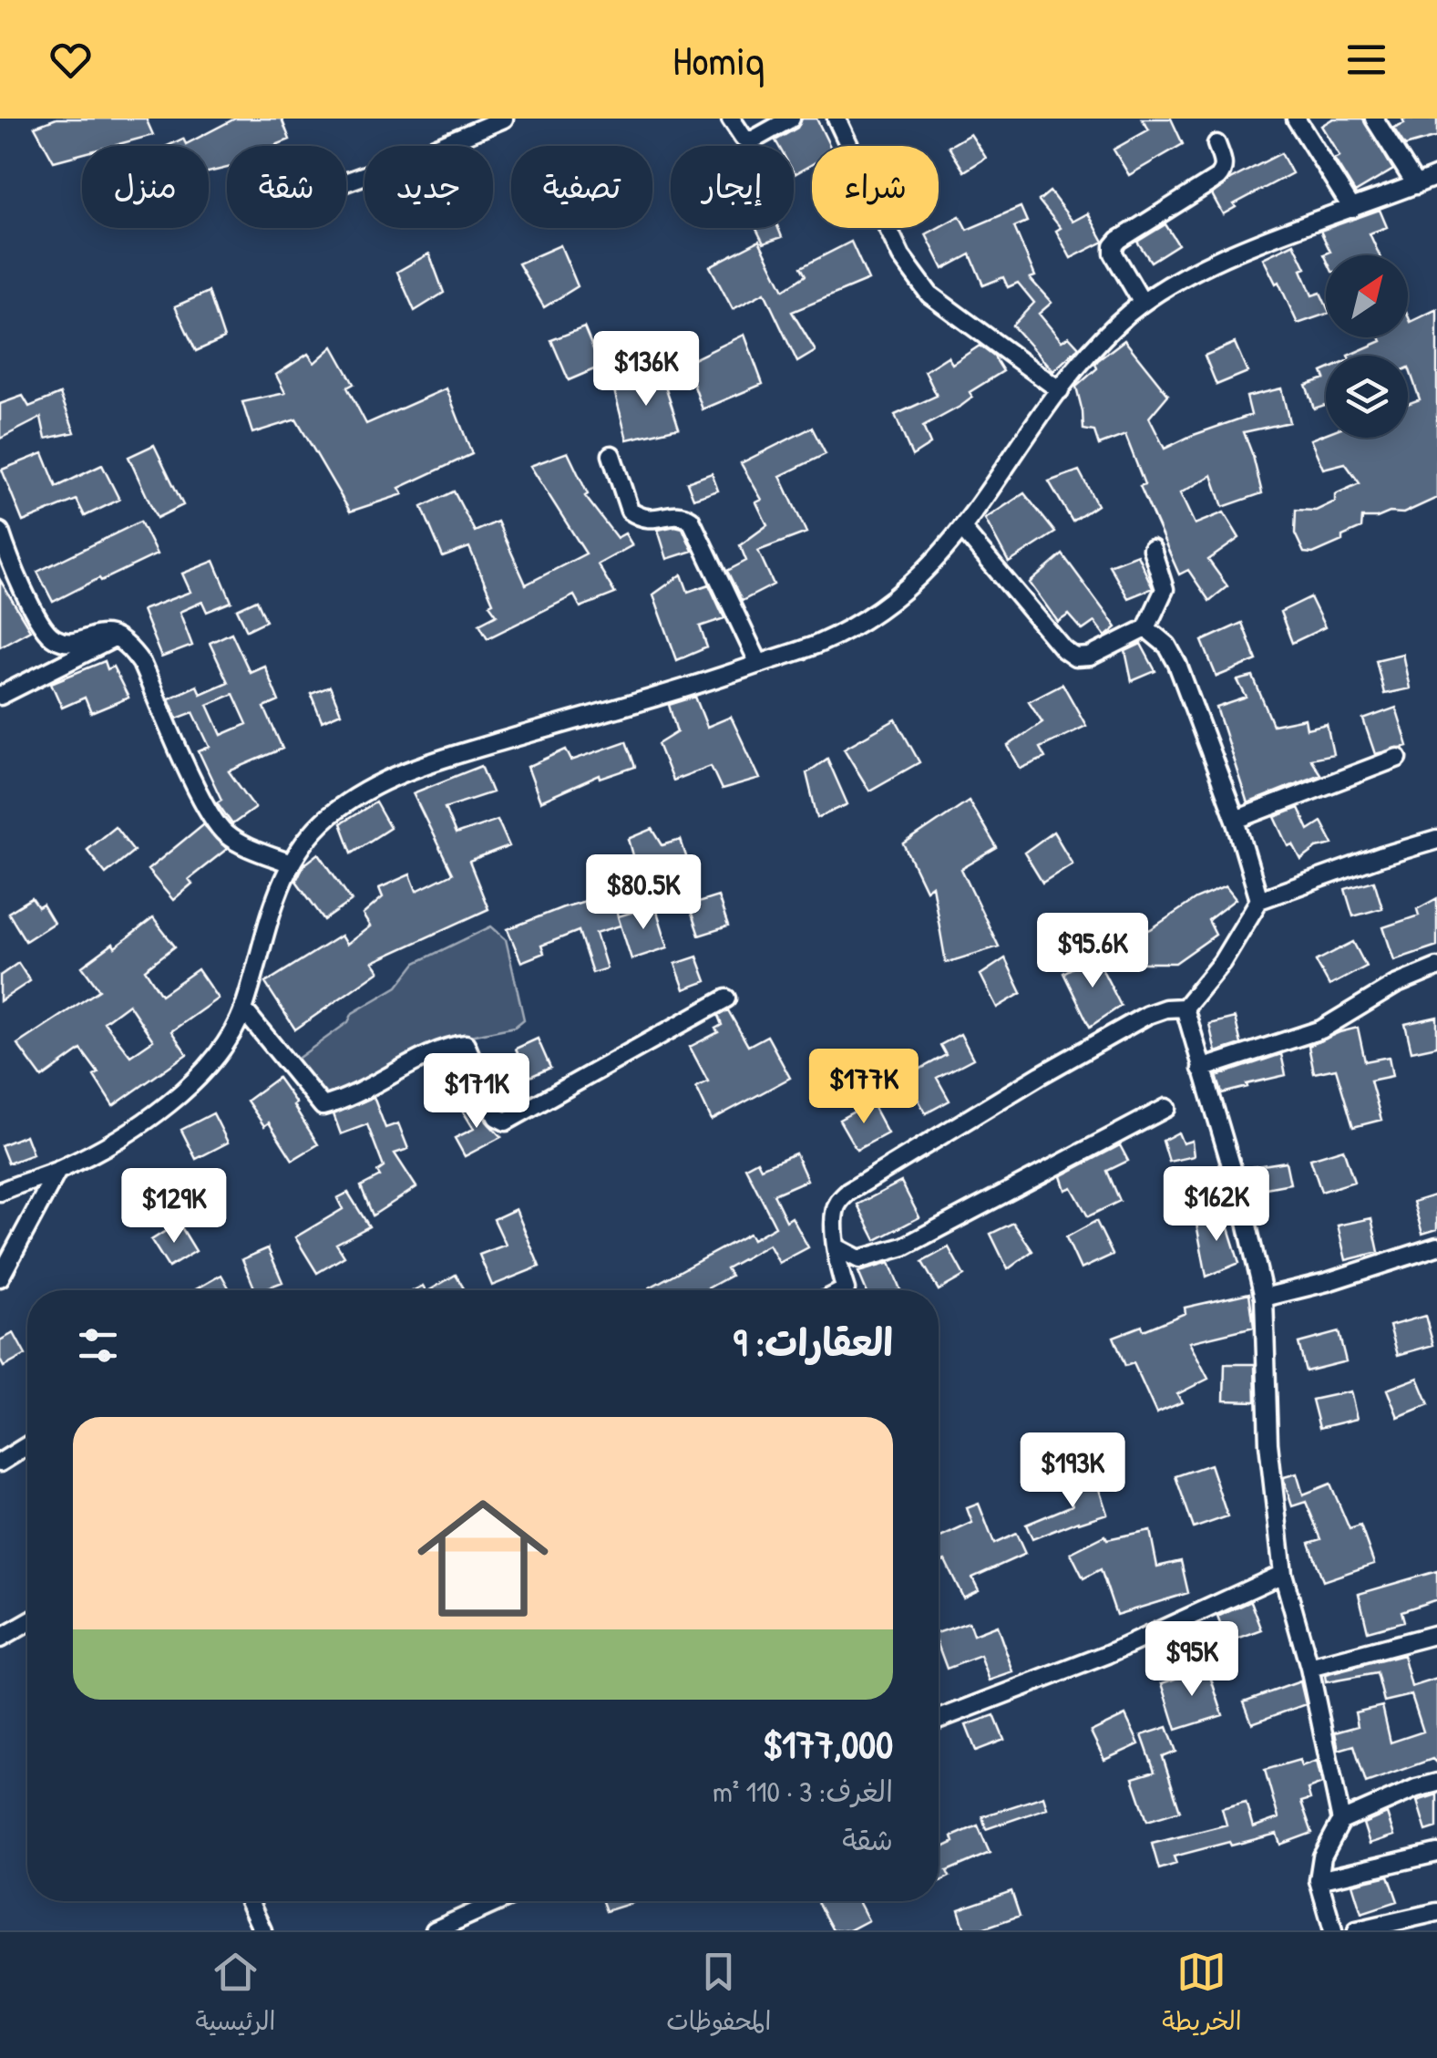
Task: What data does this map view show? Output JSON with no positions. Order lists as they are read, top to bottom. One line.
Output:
{"north":"top right","page":{"header":"Homiq","chip":["شراء","إيجار","تصفية","جديد","شقة","منزل"],"price":["$136K","$80.5K","$95.6K","$177K","$171K","$162K","$129K","$193K","$95K"],"heading":"العقارات: 9","list":[{"name":"$177,000","note":"الغرف: 3 · 110 m² · شقة"}],"tabs":["الخريطة","المحفوظات","الرئيسية"]}}
